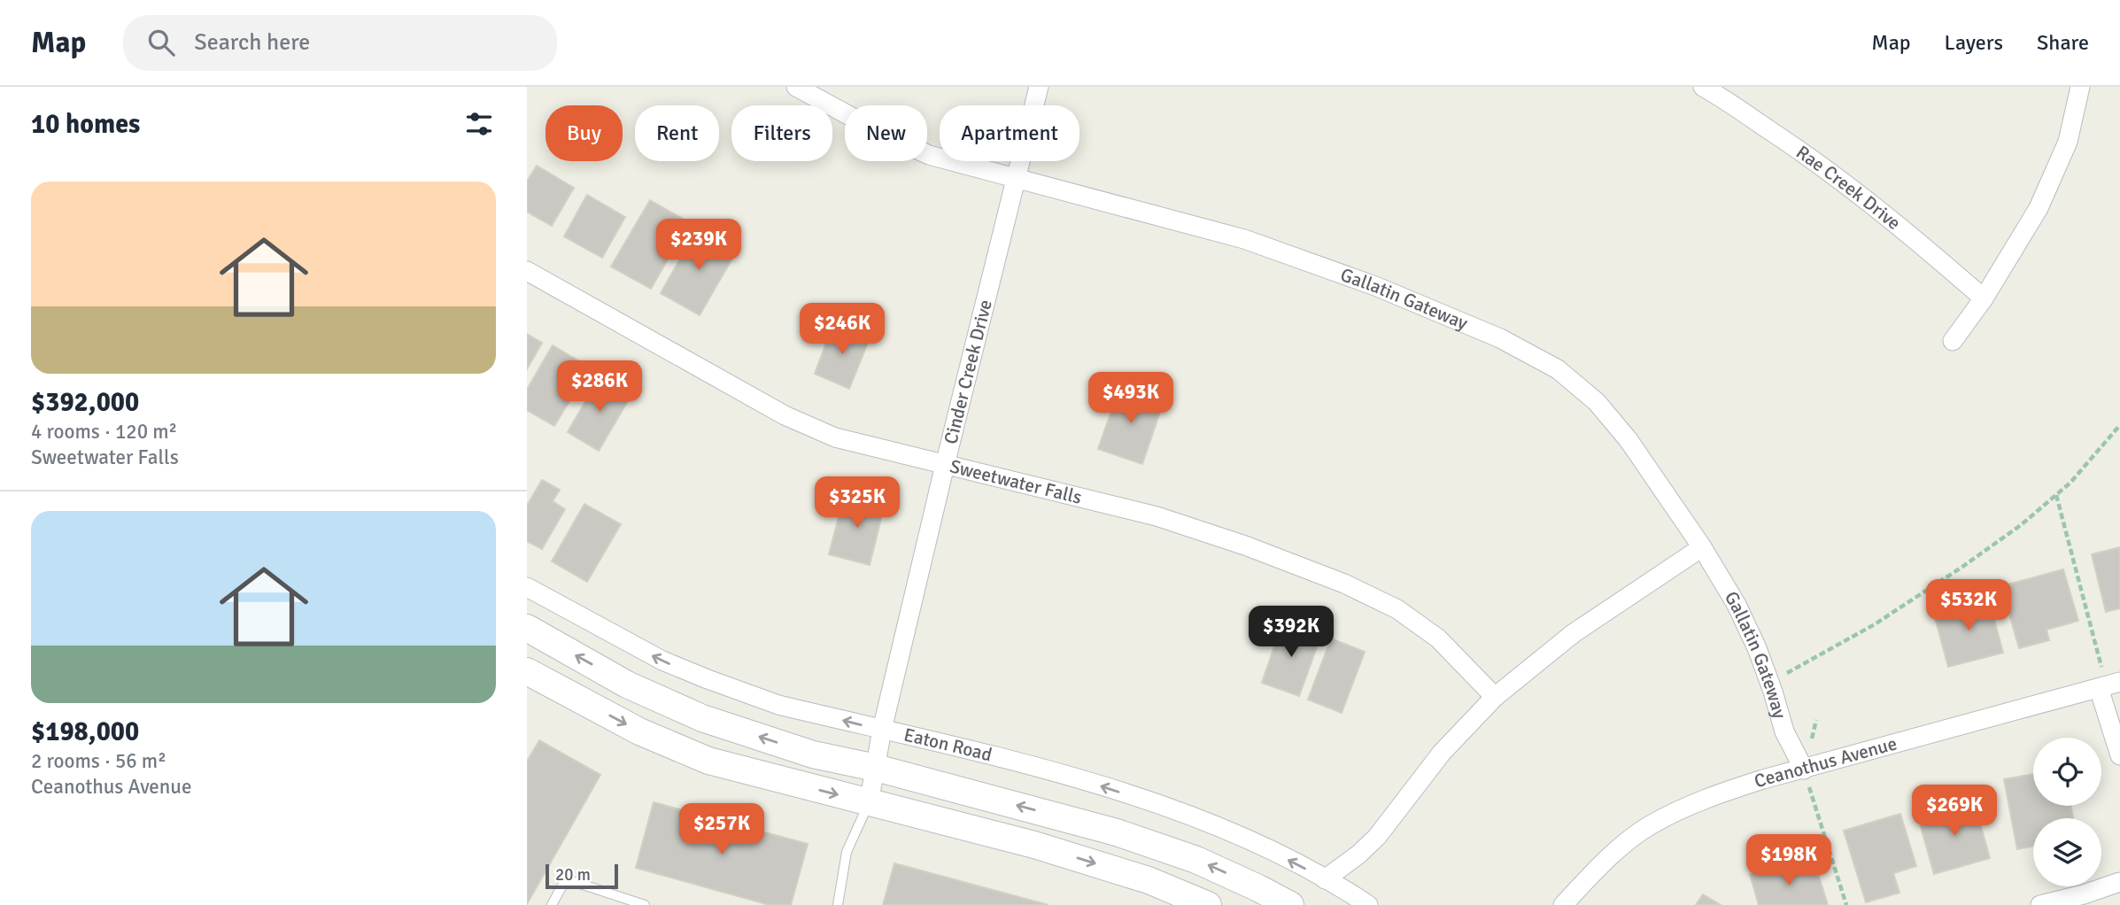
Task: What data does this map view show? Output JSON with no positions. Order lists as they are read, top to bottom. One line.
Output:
{"streets":{"street":["Rae Creek Drive","Gallatin Gateway","Cinder Creek Drive","Sweetwater Falls","Eaton Road","Ceanothus Avenue"]},"crossings":[["Gallatin Gateway","Cinder Creek Drive"],["Gallatin Gateway","Ceanothus Avenue"],["Cinder Creek Drive","Sweetwater Falls"],["Cinder Creek Drive","Eaton Road"]],"scale_bar":"20 m","page":{"header":"Map","search":"Search here","nav":["Map","Layers","Share"],"heading":"10 homes","chip":["Buy","Rent","Filters","New","Apartment"],"list":[{"name":"$392,000","note":"4 rooms · 120 m² · Sweetwater Falls"},{"name":"$198,000","note":"2 rooms · 56 m² · Ceanothus Avenue"}],"price":["$239K","$246K","$286K","$493K","$325K","$532K","$392K","$269K","$257K","$198K"],"scale":"20 m"}}
